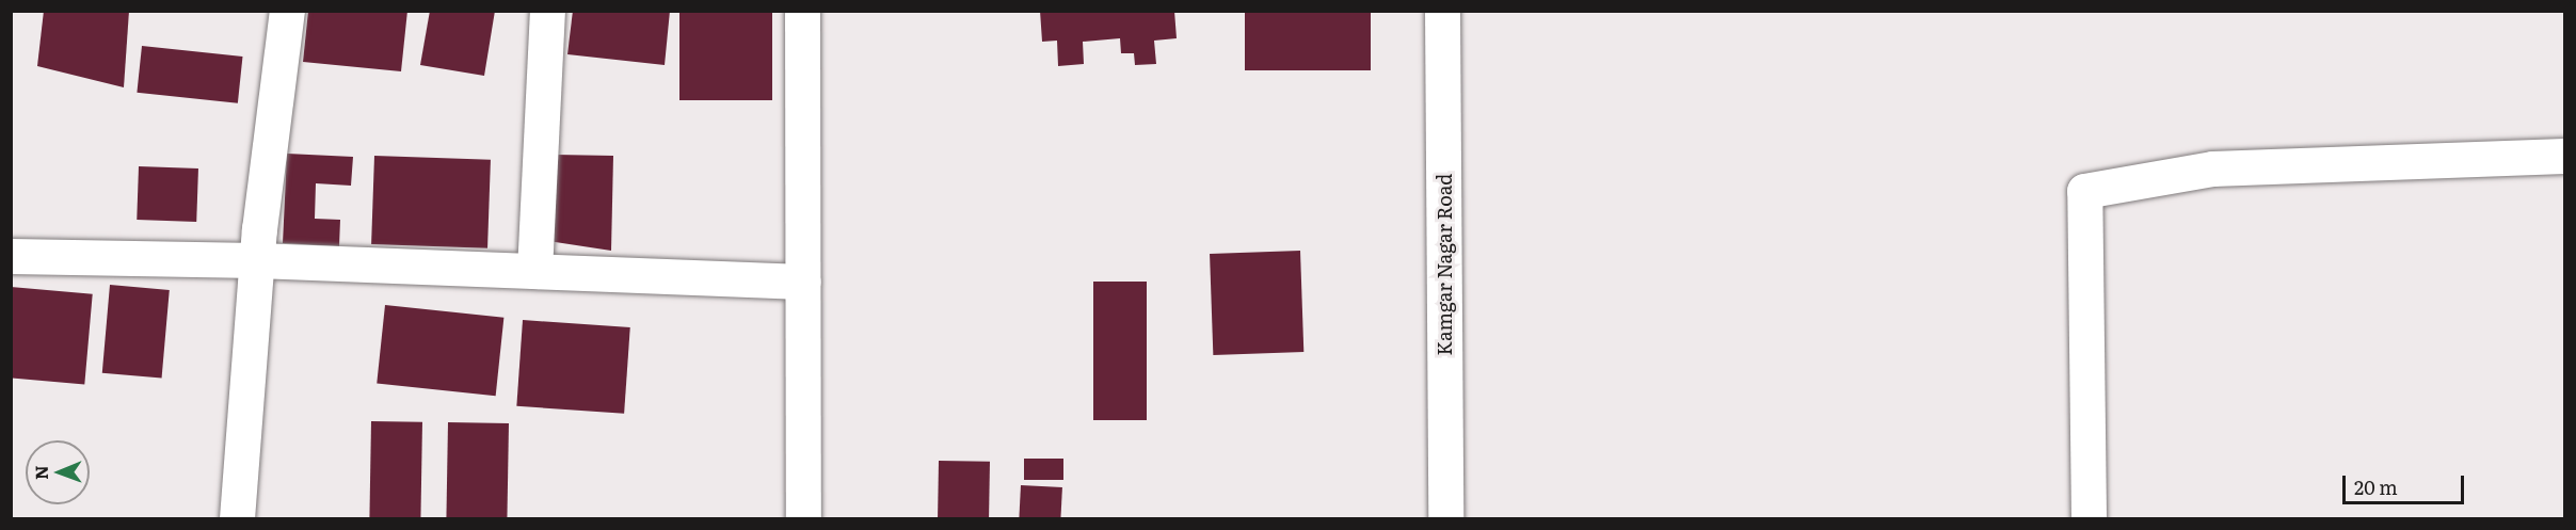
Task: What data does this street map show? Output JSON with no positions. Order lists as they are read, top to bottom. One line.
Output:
{"streets":{"street":["Kamgar Nagar Road"]},"scale_bar":"20 m","north":"left"}
